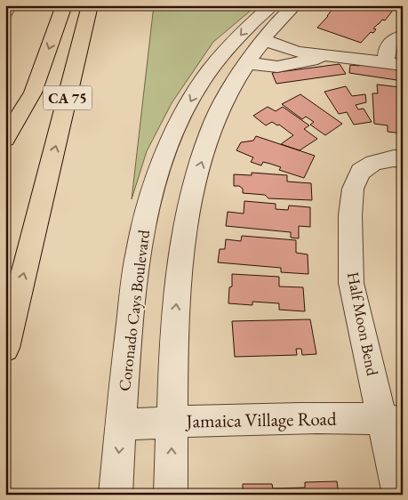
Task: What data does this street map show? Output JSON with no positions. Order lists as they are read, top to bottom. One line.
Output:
{"streets":{"highway":["CA 75"],"street":["Coronado Cays Boulevard","Half Moon Bend","Jamaica Village Road"]},"crossings":[["Coronado Cays Boulevard","Jamaica Village Road"],["Half Moon Bend","Jamaica Village Road"]]}
